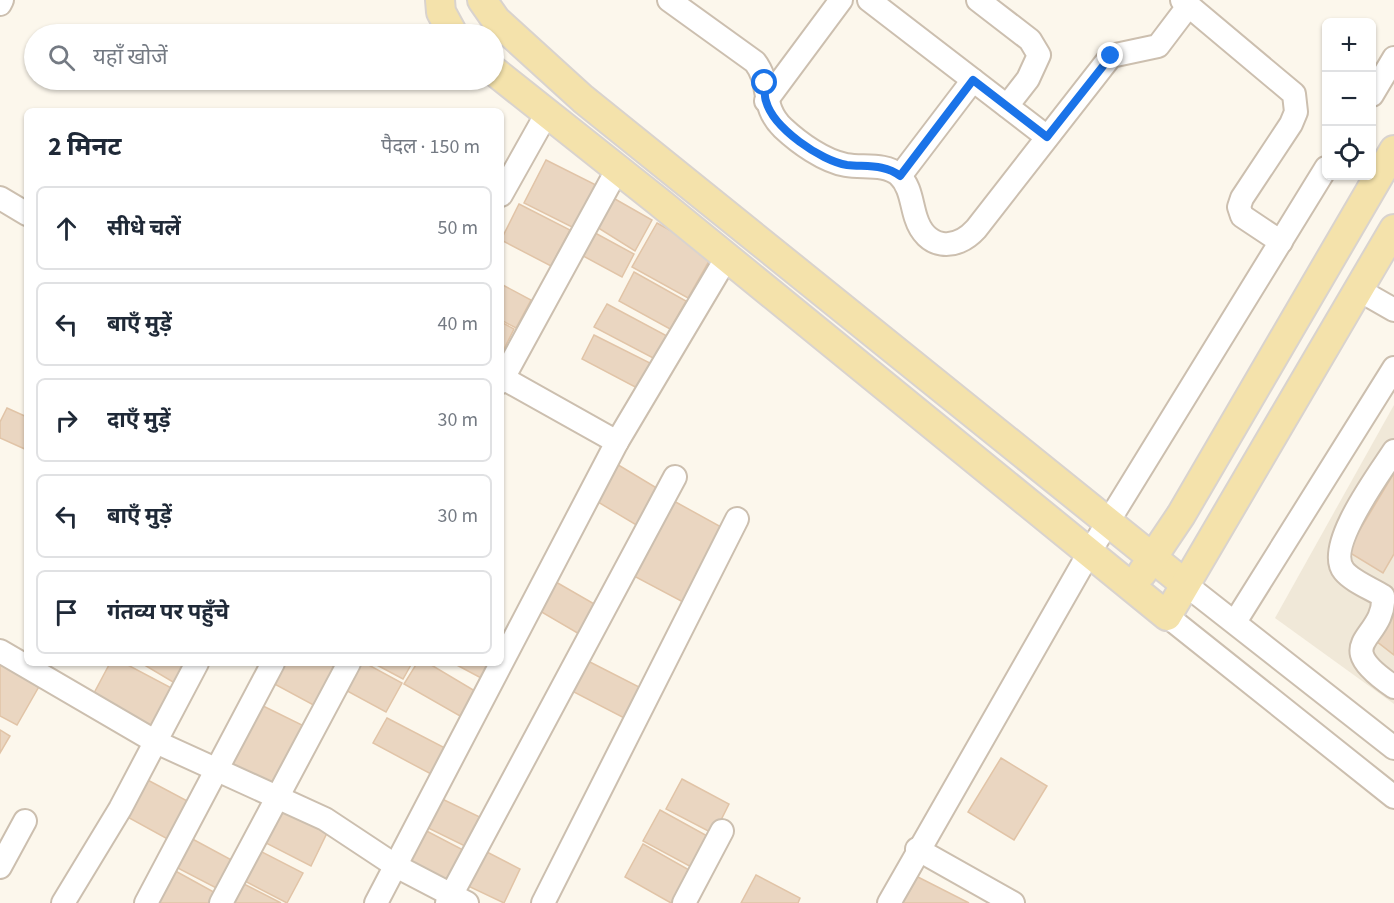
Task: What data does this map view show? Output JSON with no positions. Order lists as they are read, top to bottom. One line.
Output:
{"page":{"map_buttons":["+","−"],"search":"यहाँ खोजें","heading":["2 मिनट","पैदल · 150 m"],"list":[["सीधे चलें","50 m"],["बाएँ मुड़ें","40 m"],["दाएँ मुड़ें","30 m"],["बाएँ मुड़ें","30 m"],"गंतव्य पर पहुँचे"]}}
